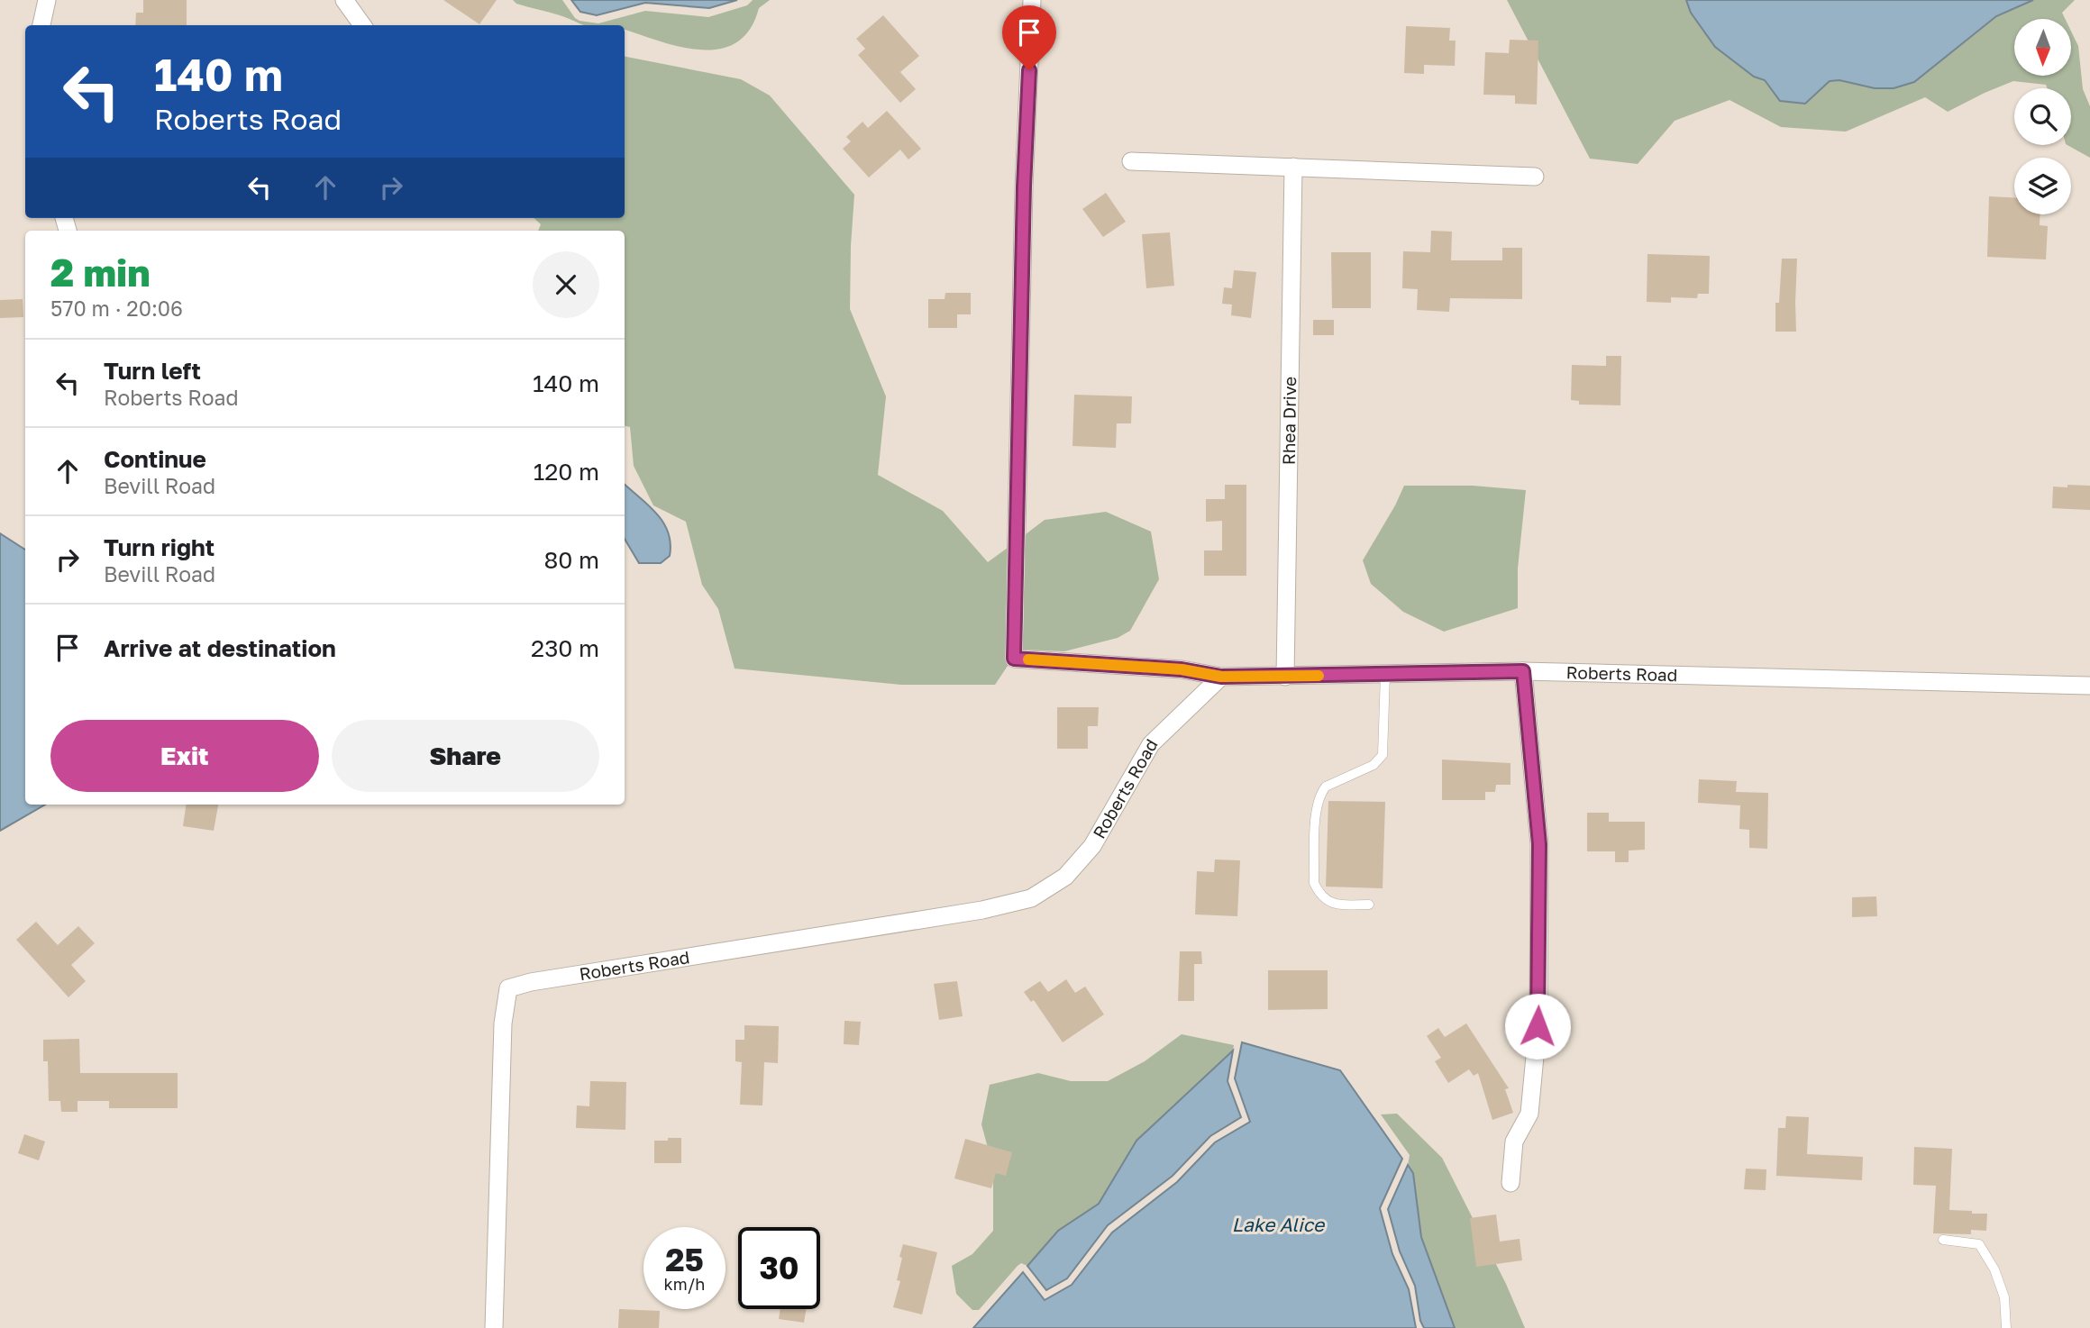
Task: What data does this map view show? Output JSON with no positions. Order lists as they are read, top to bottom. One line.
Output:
{"streets":{"street":["Rhea Drive","Roberts Road"]},"crossings":[["Rhea Drive","Roberts Road"]],"water":["Lake Alice"],"north":"bottom","page":{"turn":["140 m","Roberts Road"],"heading":["2 min","570 m · 20:06"],"list":[{"name":"Turn left","note":"Roberts Road","value":"140 m"},{"name":"Continue","note":"Bevill Road","value":"120 m"},{"name":"Turn right","note":"Bevill Road","value":"80 m"},{"name":"Arrive at destination","value":"230 m"}],"buttons":["Exit","Share"],"speed":"25 km/h","limit":"30"}}
